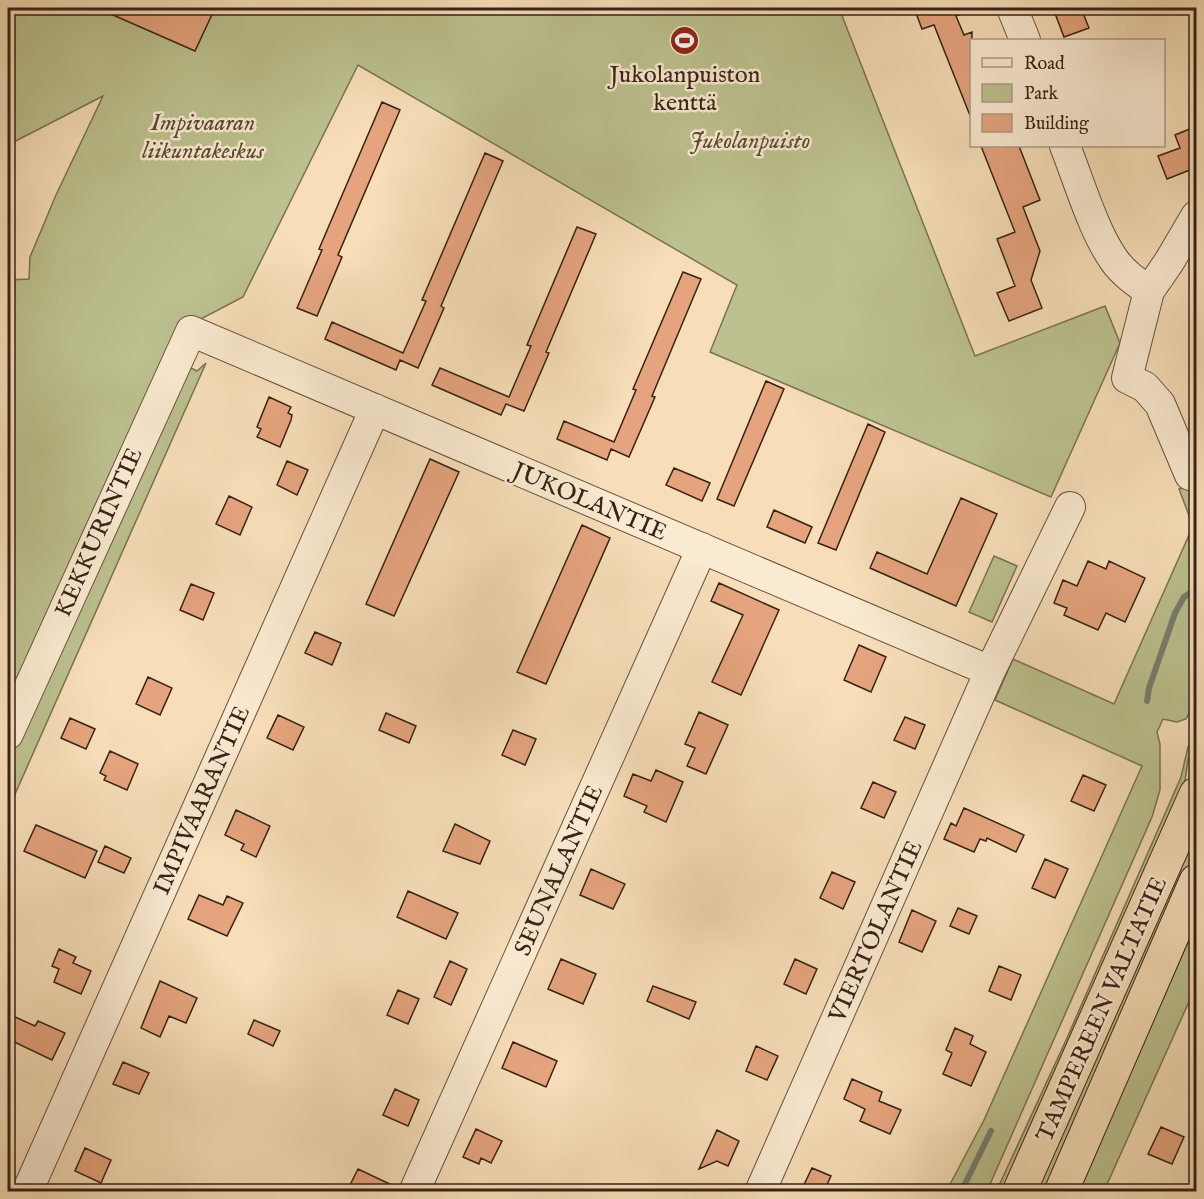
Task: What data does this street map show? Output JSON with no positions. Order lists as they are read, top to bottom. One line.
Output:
{"streets":{"highway":["TAMPEREEN VALTATIE"],"street":["JUKOLANTIE","KEKKURINTIE","IMPIVAARANTIE","SEUNALANTIE","VIERTOLANTIE"]},"crossings":[["JUKOLANTIE","KEKKURINTIE"],["JUKOLANTIE","IMPIVAARANTIE"],["JUKOLANTIE","SEUNALANTIE"],["JUKOLANTIE","VIERTOLANTIE"]],"parks":["Impivaaran liikuntakeskus","Jukolanpuisto"],"places":{"sports":["Jukolanpuiston kenttä"]},"legend":["Road","Park","Building"]}
